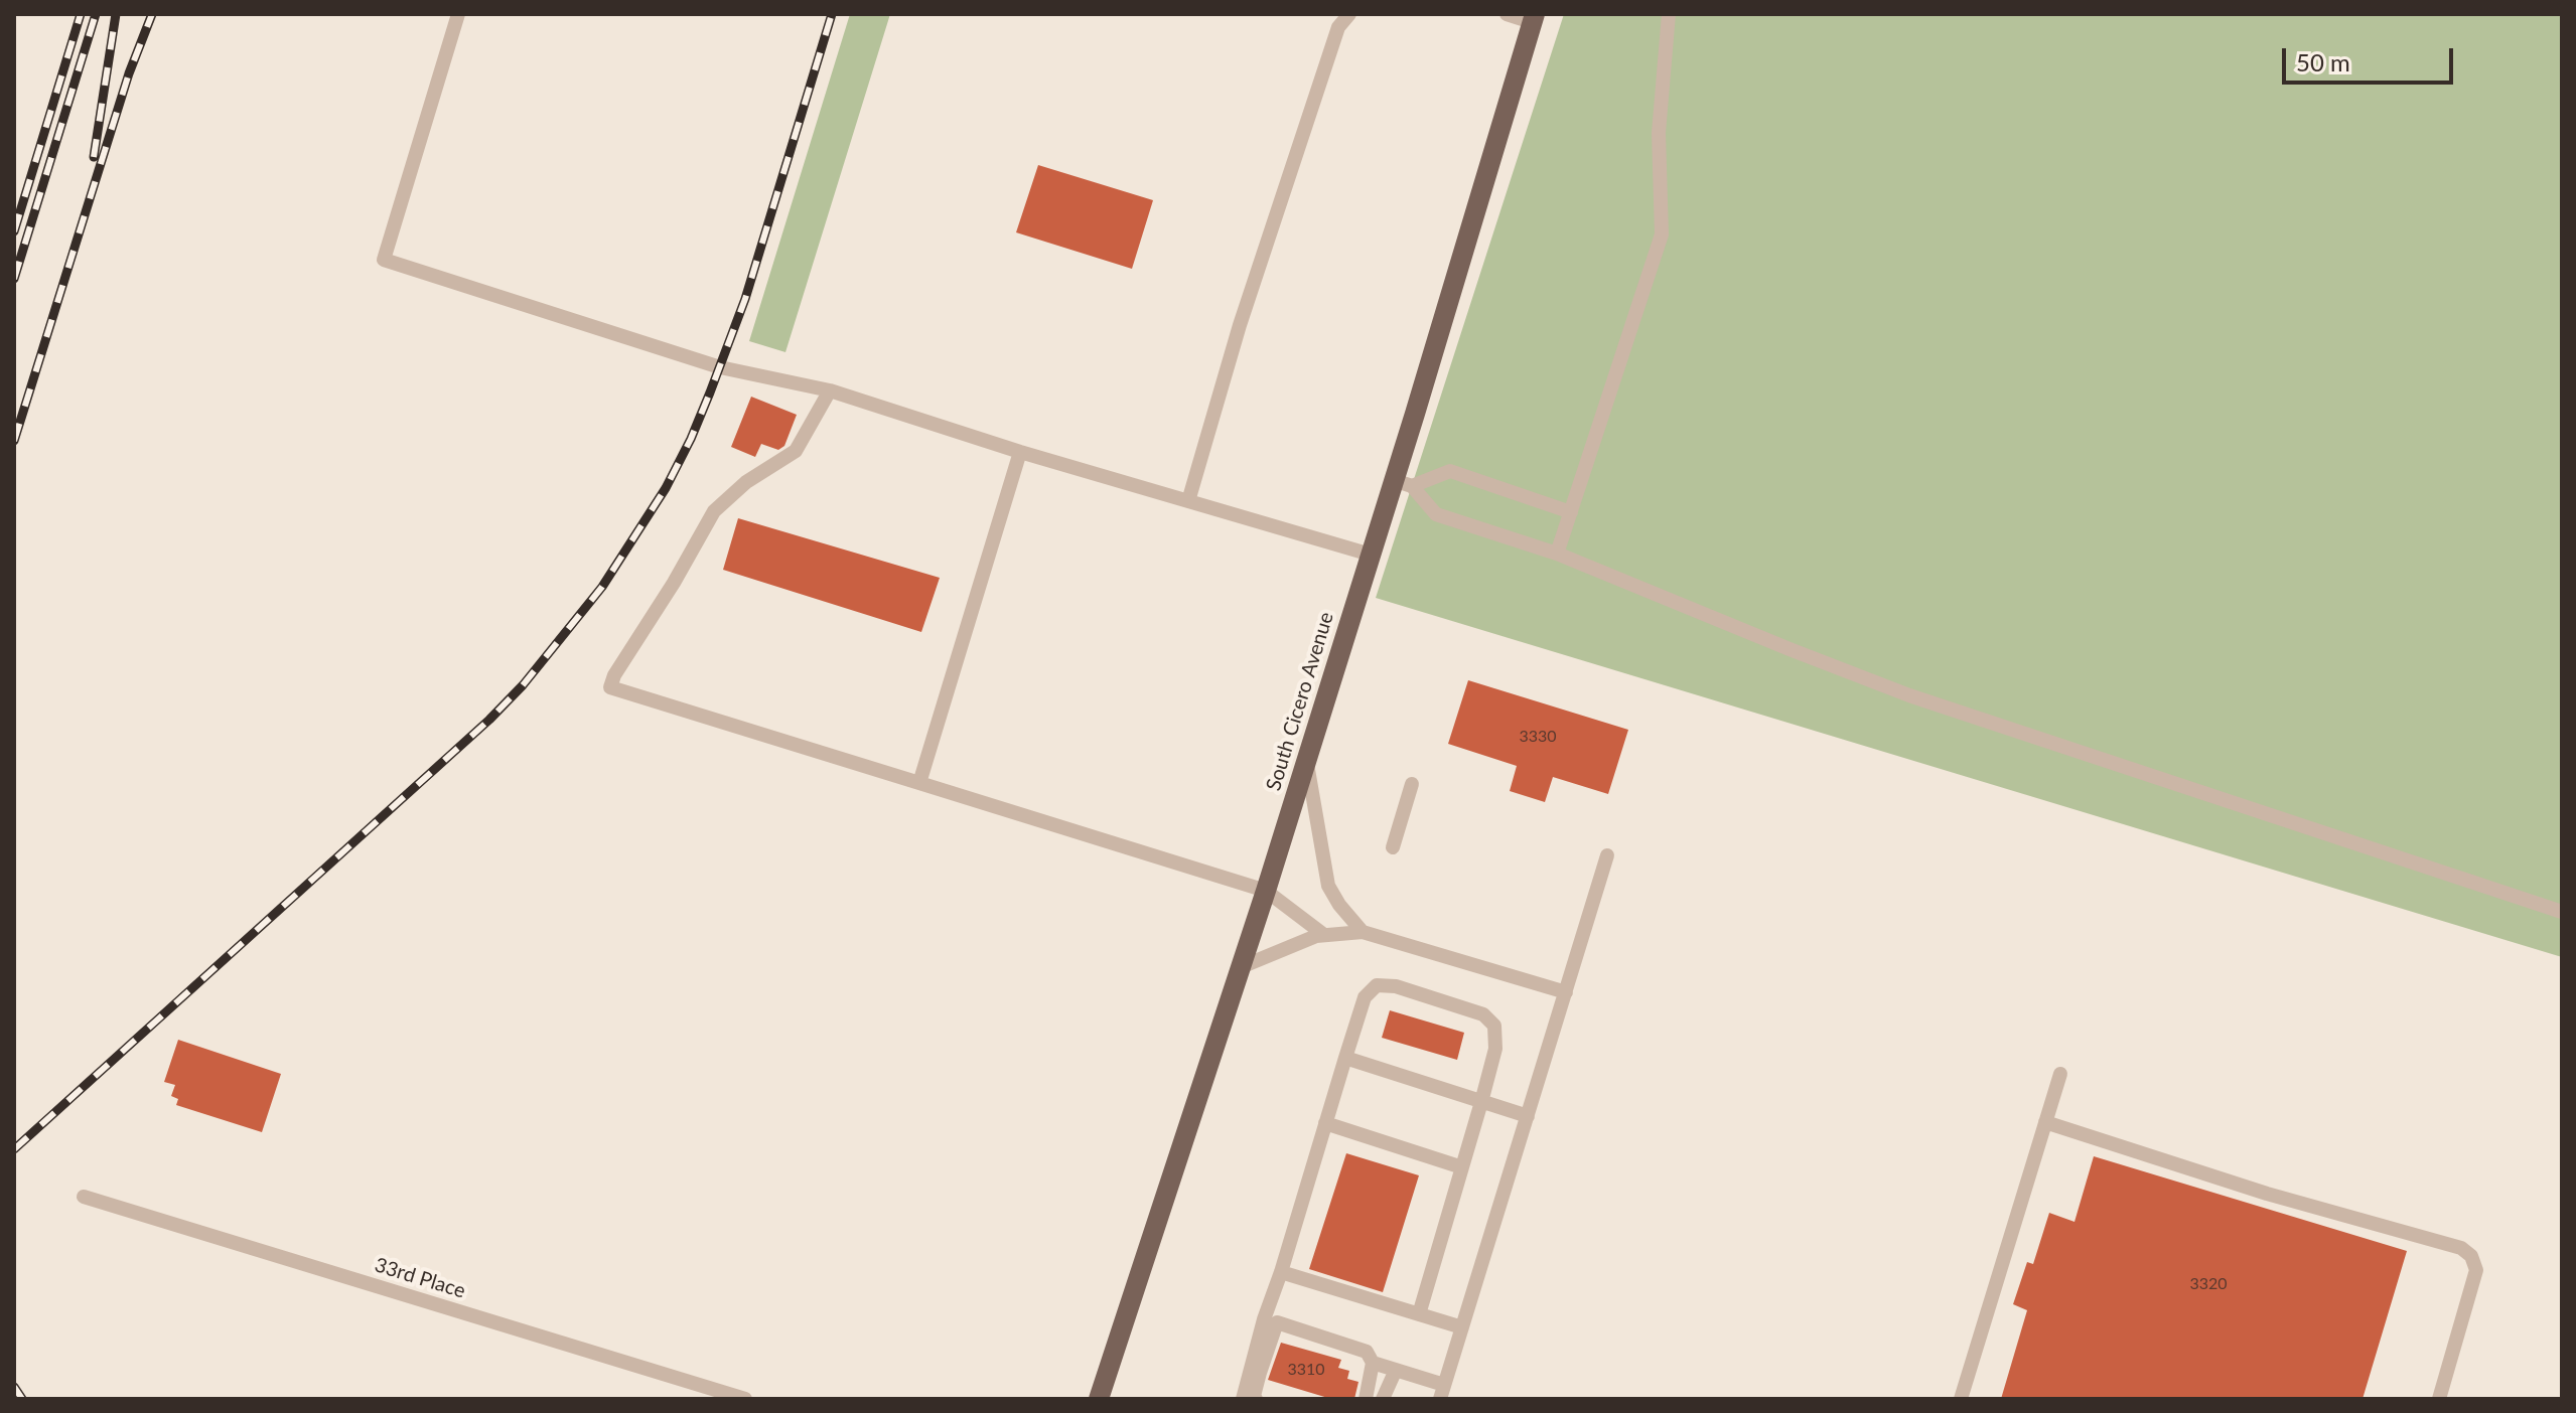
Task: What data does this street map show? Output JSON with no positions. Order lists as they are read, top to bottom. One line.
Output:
{"streets":{"main road":["South Cicero Avenue"],"lane":["33rd Place"]},"house_numbers":["3330","3320","3310"],"scale_bar":"50 m"}
